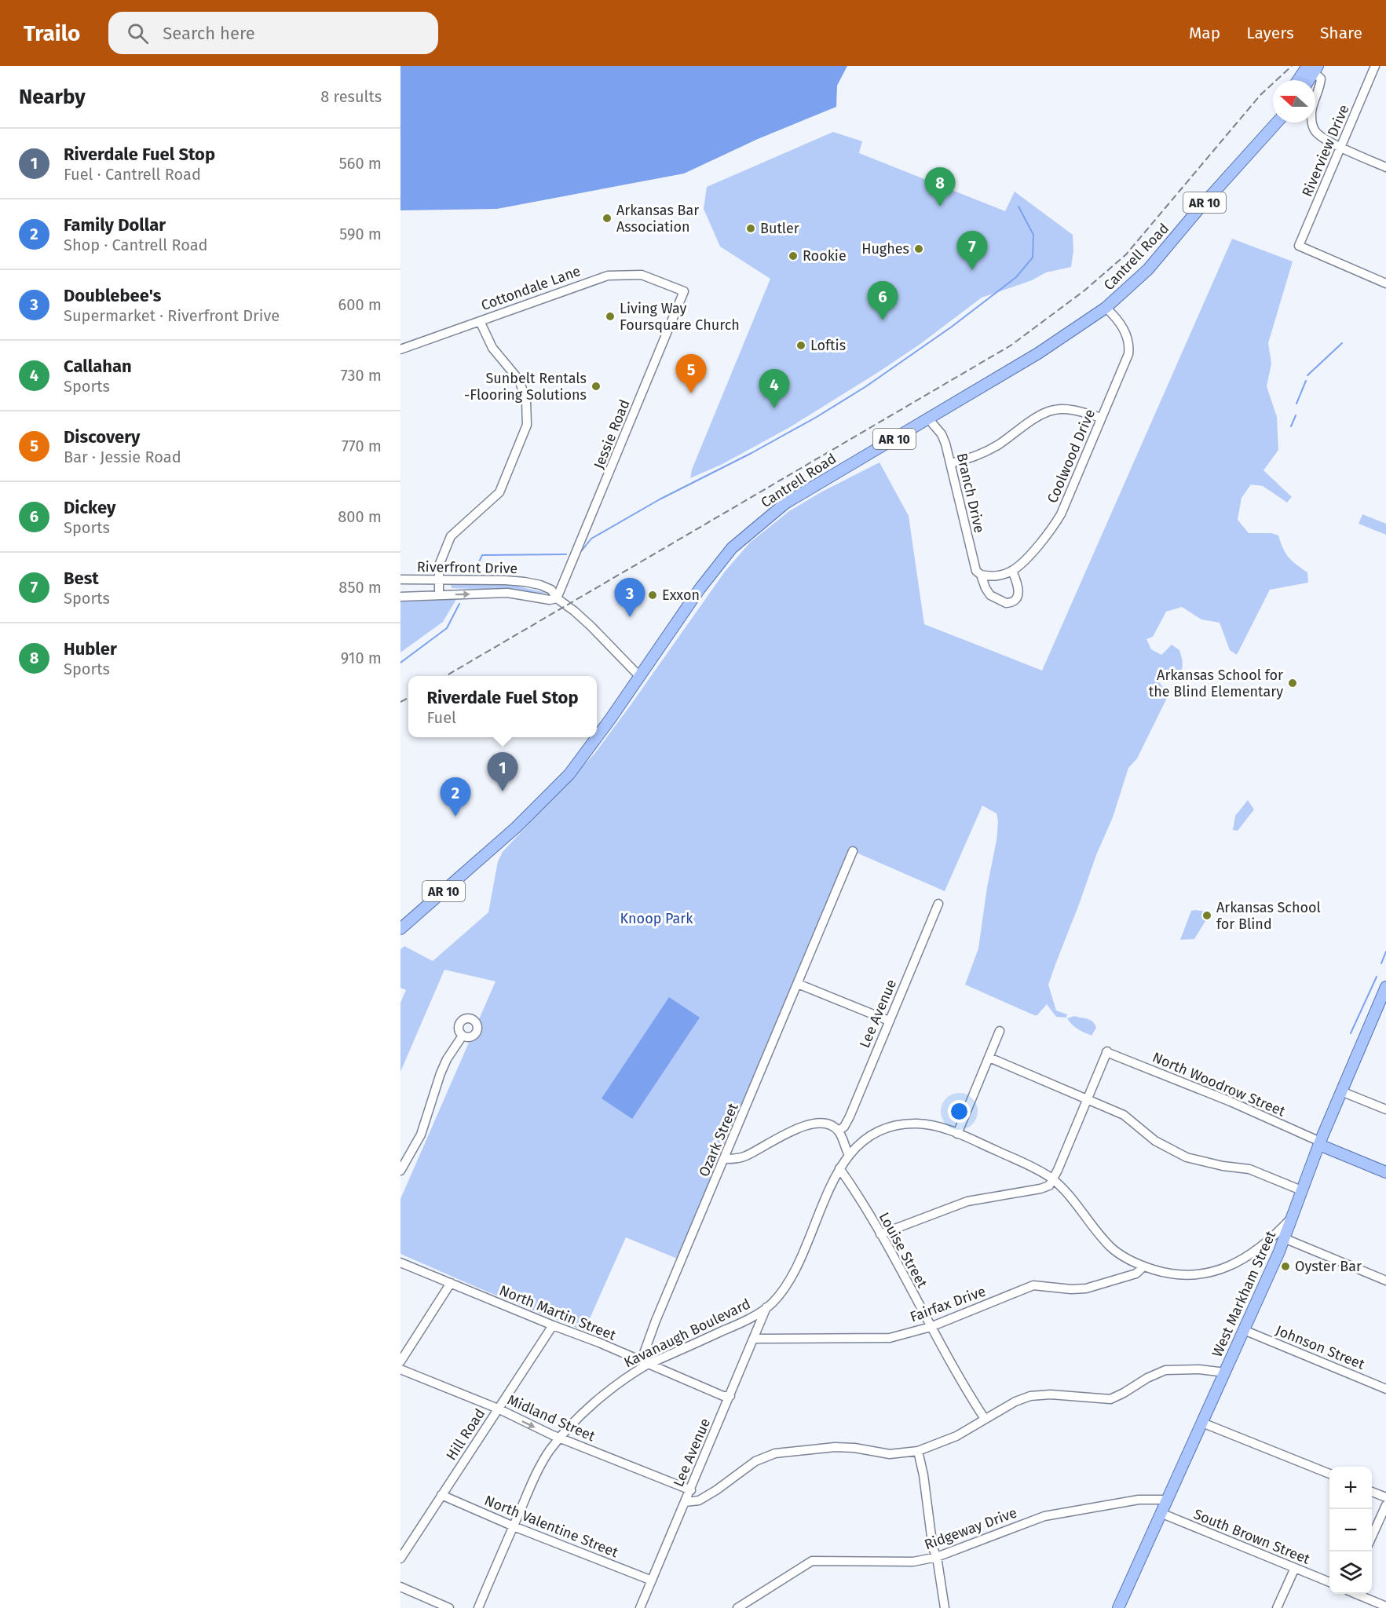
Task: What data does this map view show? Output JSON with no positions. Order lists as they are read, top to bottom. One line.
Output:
{"streets":{"main road":["AR 10","Cantrell Road","West Markham Street"],"street":["Riverview Drive","Cottondale Lane","Jessie Road","Coolwood Drive","Branch Drive","Riverfront Drive","Lee Avenue","North Woodrow Street","Ozark Street","Louise Street","Fairfax Drive","North Martin Street","Kavanaugh Boulevard","Johnson Street","Midland Street","Hill Road","North Valentine Street","Ridgeway Drive","South Brown Street"]},"crossings":[["Cantrell Road","Coolwood Drive"],["Cantrell Road","Branch Drive"],["Cantrell Road","Riverfront Drive"],["Cottondale Lane","Jessie Road"],["Jessie Road","Riverfront Drive"],["Coolwood Drive","Branch Drive"],["Lee Avenue","Fairfax Drive"],["Lee Avenue","North Martin Street"],["Lee Avenue","Kavanaugh Boulevard"],["Lee Avenue","Midland Street"],["Lee Avenue","North Valentine Street"],["North Woodrow Street","West Markham Street"],["Ozark Street","North Martin Street"],["Ozark Street","Kavanaugh Boulevard"],["Louise Street","Fairfax Drive"],["Louise Street","Kavanaugh Boulevard"],["West Markham Street","Kavanaugh Boulevard"],["West Markham Street","Johnson Street"],["West Markham Street","Ridgeway Drive"],["West Markham Street","South Brown Street"],["Fairfax Drive","Kavanaugh Boulevard"],["North Martin Street","Kavanaugh Boulevard"],["North Martin Street","Hill Road"],["Kavanaugh Boulevard","Midland Street"],["Kavanaugh Boulevard","North Valentine Street"],["Midland Street","Hill Road"],["Hill Road","North Valentine Street"]],"parks":["Knoop Park"],"places":["Arkansas Bar Association","Butler","Hughes","Rookie","Living Way Foursquare Church","Loftis","Sunbelt Rentals -Flooring Solutions","Exxon","Arkansas School for the Blind Elementary","Arkansas School for Blind","Oyster Bar"],"north":"left","page":{"header":"Trailo","search":"Search here","nav":["Map","Layers","Share"],"heading":["Nearby","8 results"],"list":[{"mark":"1","name":"Riverdale Fuel Stop","note":"Fuel · Cantrell Road","value":"560 m"},{"mark":"2","name":"Family Dollar","note":"Shop · Cantrell Road","value":"590 m"},{"mark":"3","name":"Doublebee's","note":"Supermarket · Riverfront Drive","value":"600 m"},{"mark":"4","name":"Callahan","note":"Sports","value":"730 m"},{"mark":"5","name":"Discovery","note":"Bar · Jessie Road","value":"770 m"},{"mark":"6","name":"Dickey","note":"Sports","value":"800 m"},{"mark":"7","name":"Best","note":"Sports","value":"850 m"},{"mark":"8","name":"Hubler","note":"Sports","value":"910 m"}],"pins":["8","7","6","5","4","3","1","2"],"popup":["Riverdale Fuel Stop","Fuel"],"map_buttons":["+","−"]}}
